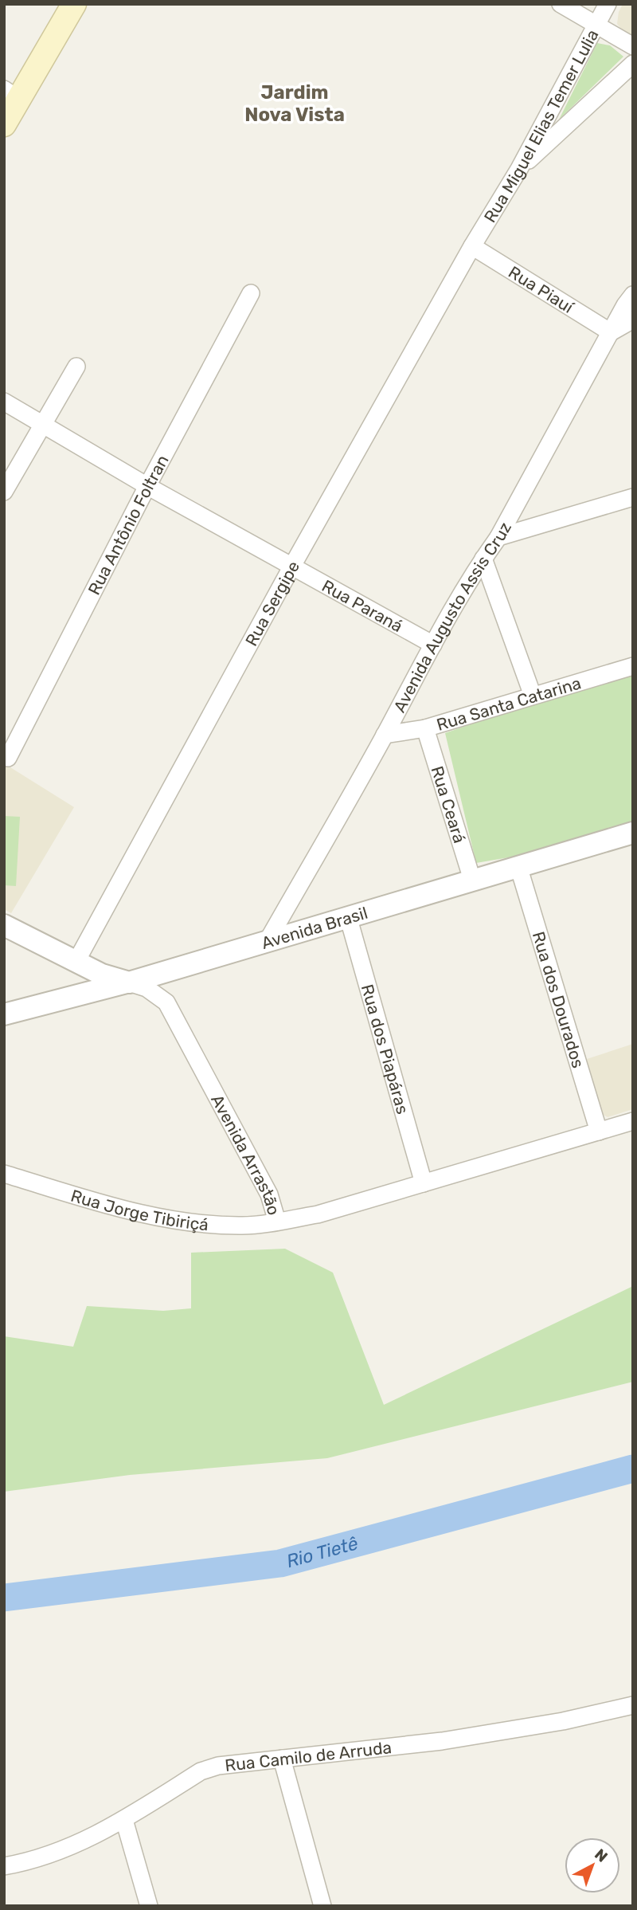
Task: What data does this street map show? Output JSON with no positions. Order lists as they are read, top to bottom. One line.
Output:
{"streets":{"street":["Rua Miguel Elias Temer Lulia","Rua Piauí","Rua Antônio Foltran","Rua Sergipe","Rua Paraná","Avenida Augusto Assis Cruz","Rua Santa Catarina","Rua Ceará","Avenida Brasil","Rua dos Dourados","Rua dos Piapáras","Avenida Arrastão","Rua Jorge Tibiriçá","Rua Camilo de Arruda"]},"crossings":[["Rua Miguel Elias Temer Lulia","Rua Piauí"],["Rua Miguel Elias Temer Lulia","Rua Sergipe"],["Rua Piauí","Rua Sergipe"],["Rua Piauí","Avenida Augusto Assis Cruz"],["Rua Antônio Foltran","Rua Paraná"],["Rua Sergipe","Rua Paraná"],["Rua Paraná","Avenida Augusto Assis Cruz"],["Avenida Augusto Assis Cruz","Rua Santa Catarina"],["Avenida Augusto Assis Cruz","Avenida Brasil"],["Rua Santa Catarina","Rua Ceará"],["Rua Ceará","Avenida Brasil"],["Avenida Brasil","Rua dos Dourados"],["Avenida Brasil","Rua dos Piapáras"],["Avenida Brasil","Avenida Arrastão"],["Rua dos Dourados","Avenida Arrastão"],["Rua dos Piapáras","Avenida Arrastão"],["Avenida Arrastão","Rua Jorge Tibiriçá"]],"districts":["Jardim Nova Vista"],"water":["Rio Tietê"],"north":"top right"}
